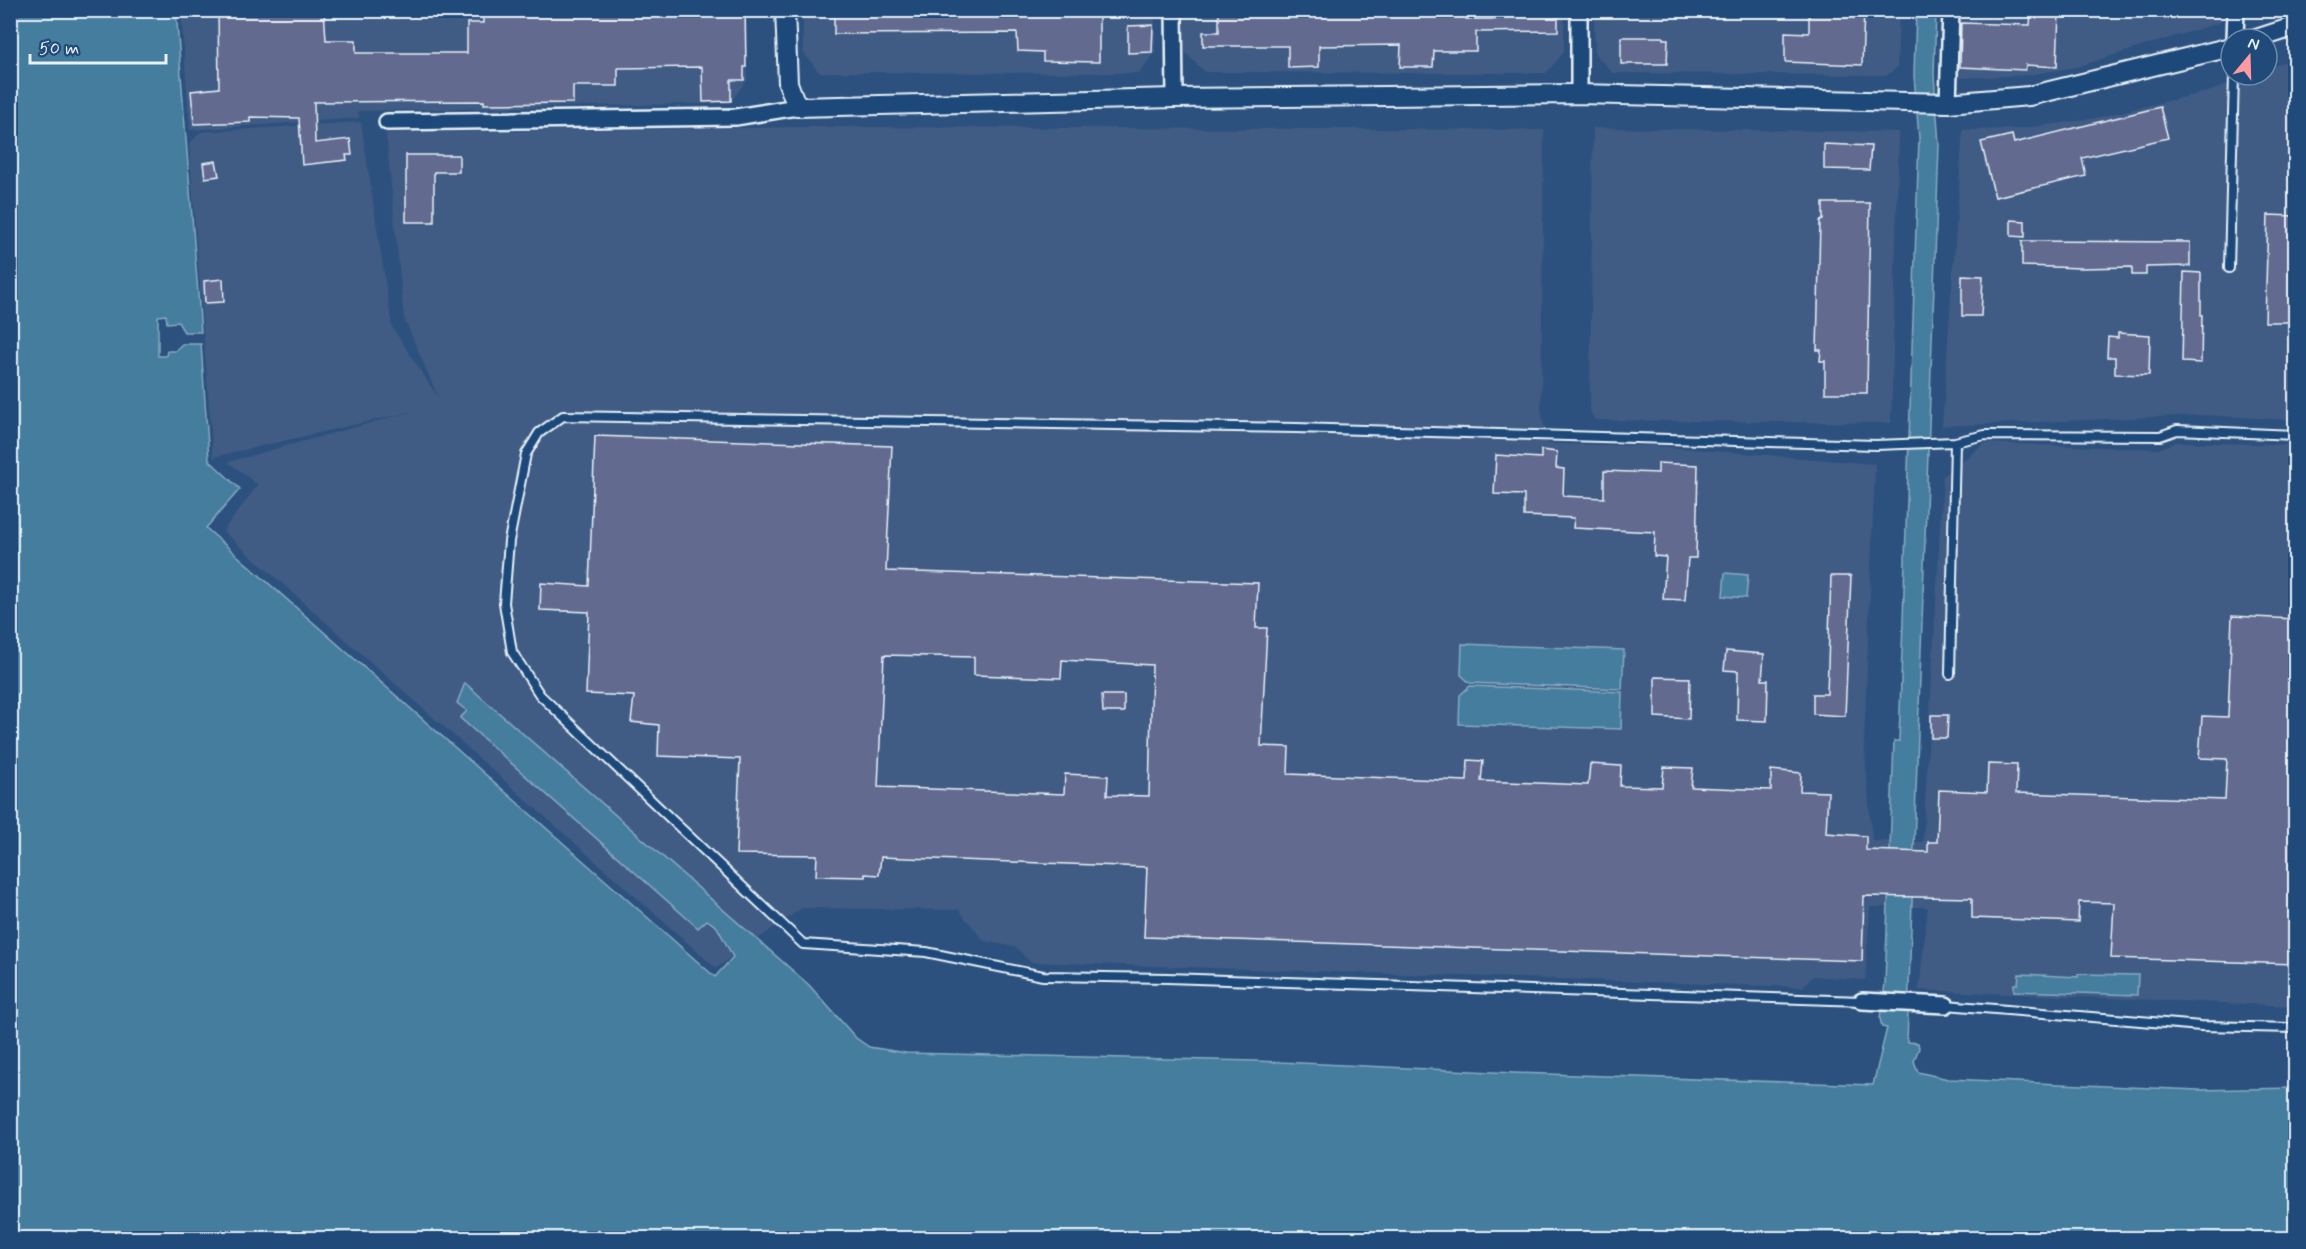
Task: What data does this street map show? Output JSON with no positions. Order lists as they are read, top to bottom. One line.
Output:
{"scale_bar":"50 m","north":"top"}
